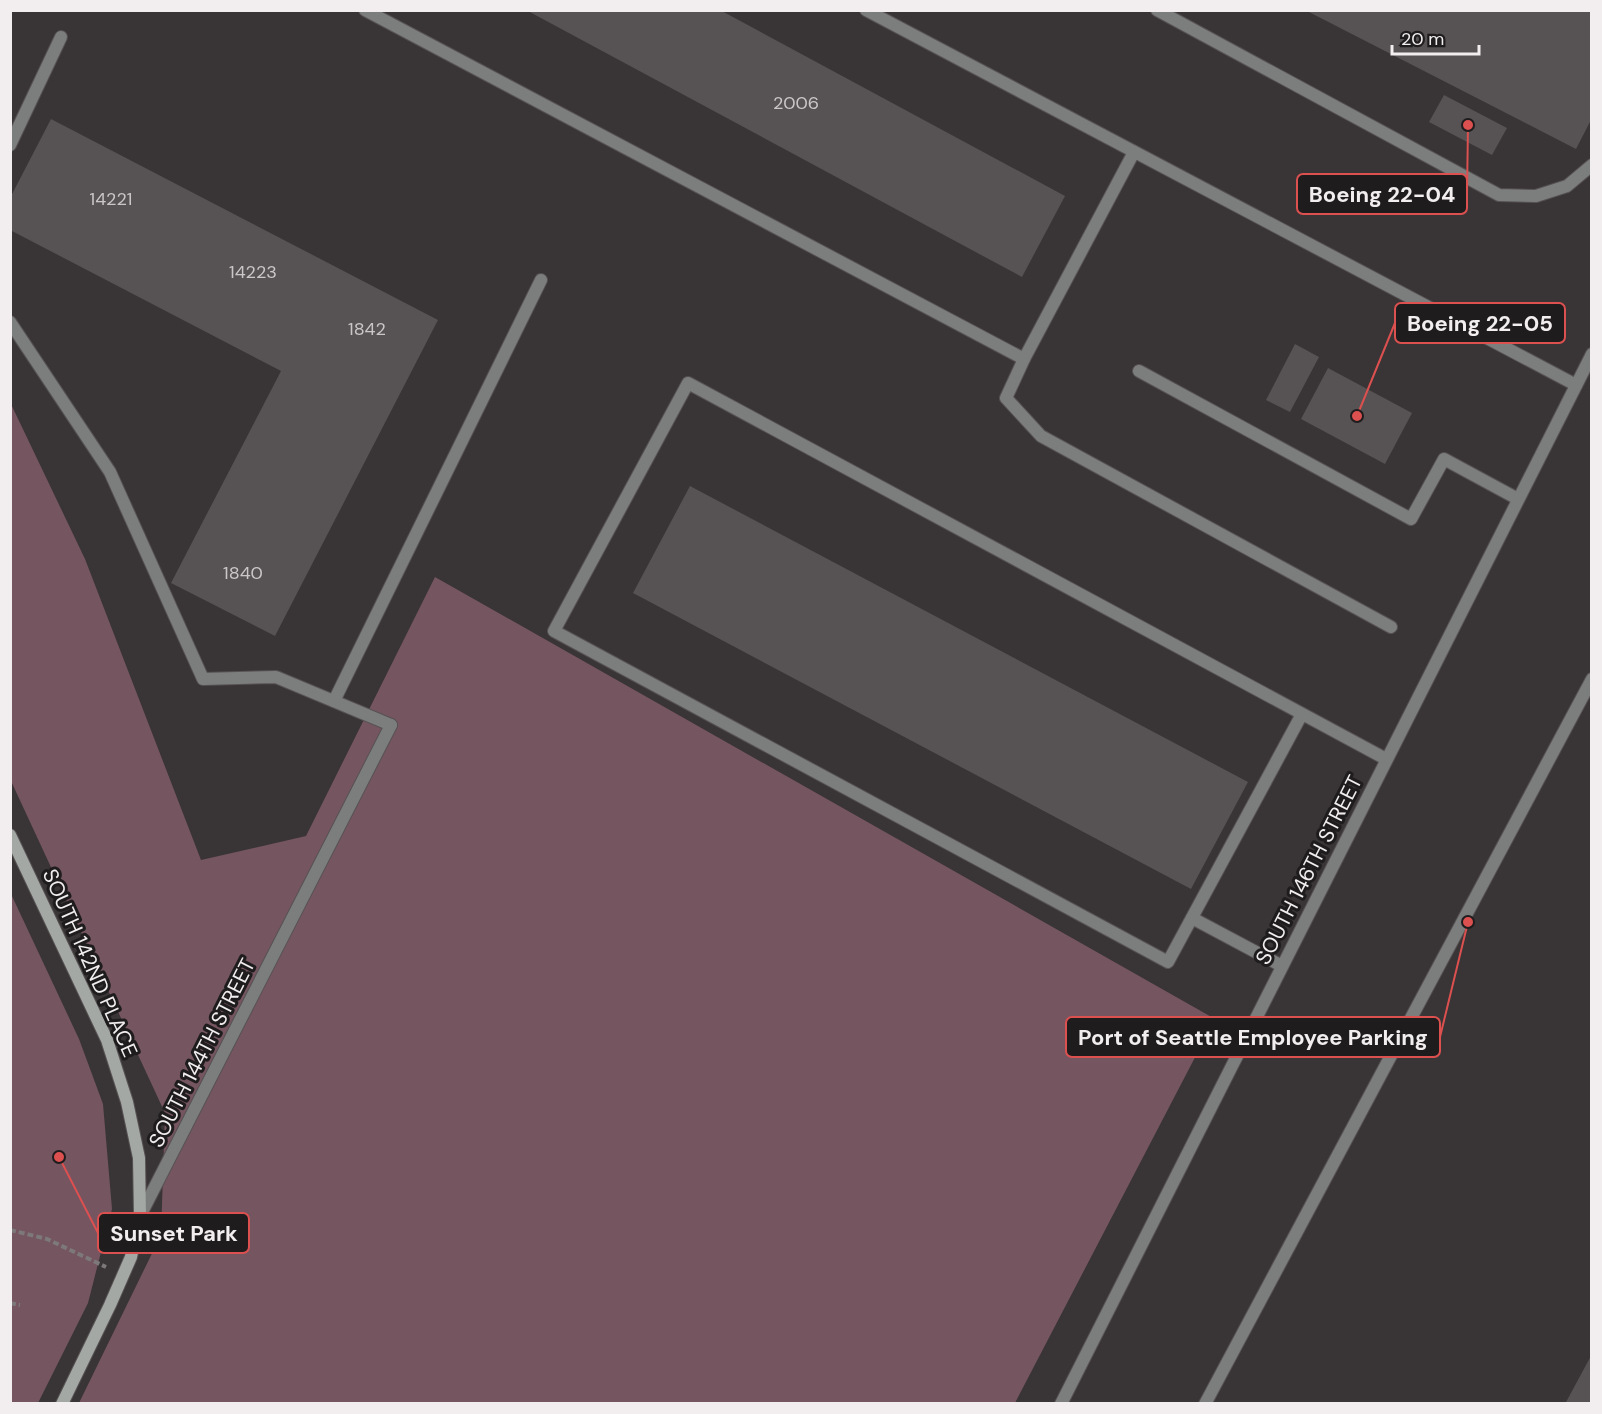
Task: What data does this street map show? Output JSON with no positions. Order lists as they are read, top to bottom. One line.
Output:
{"streets":{"street":["SOUTH 146TH STREET","SOUTH 142ND PLACE","SOUTH 144TH STREET"]},"crossings":[["SOUTH 142ND PLACE","SOUTH 144TH STREET"]],"places":["Boeing 22-04","Boeing 22-05","Port of Seattle Employee Parking","Sunset Park"],"house_numbers":["2006","14221","14223","1842","1840"],"scale_bar":"20 m"}
